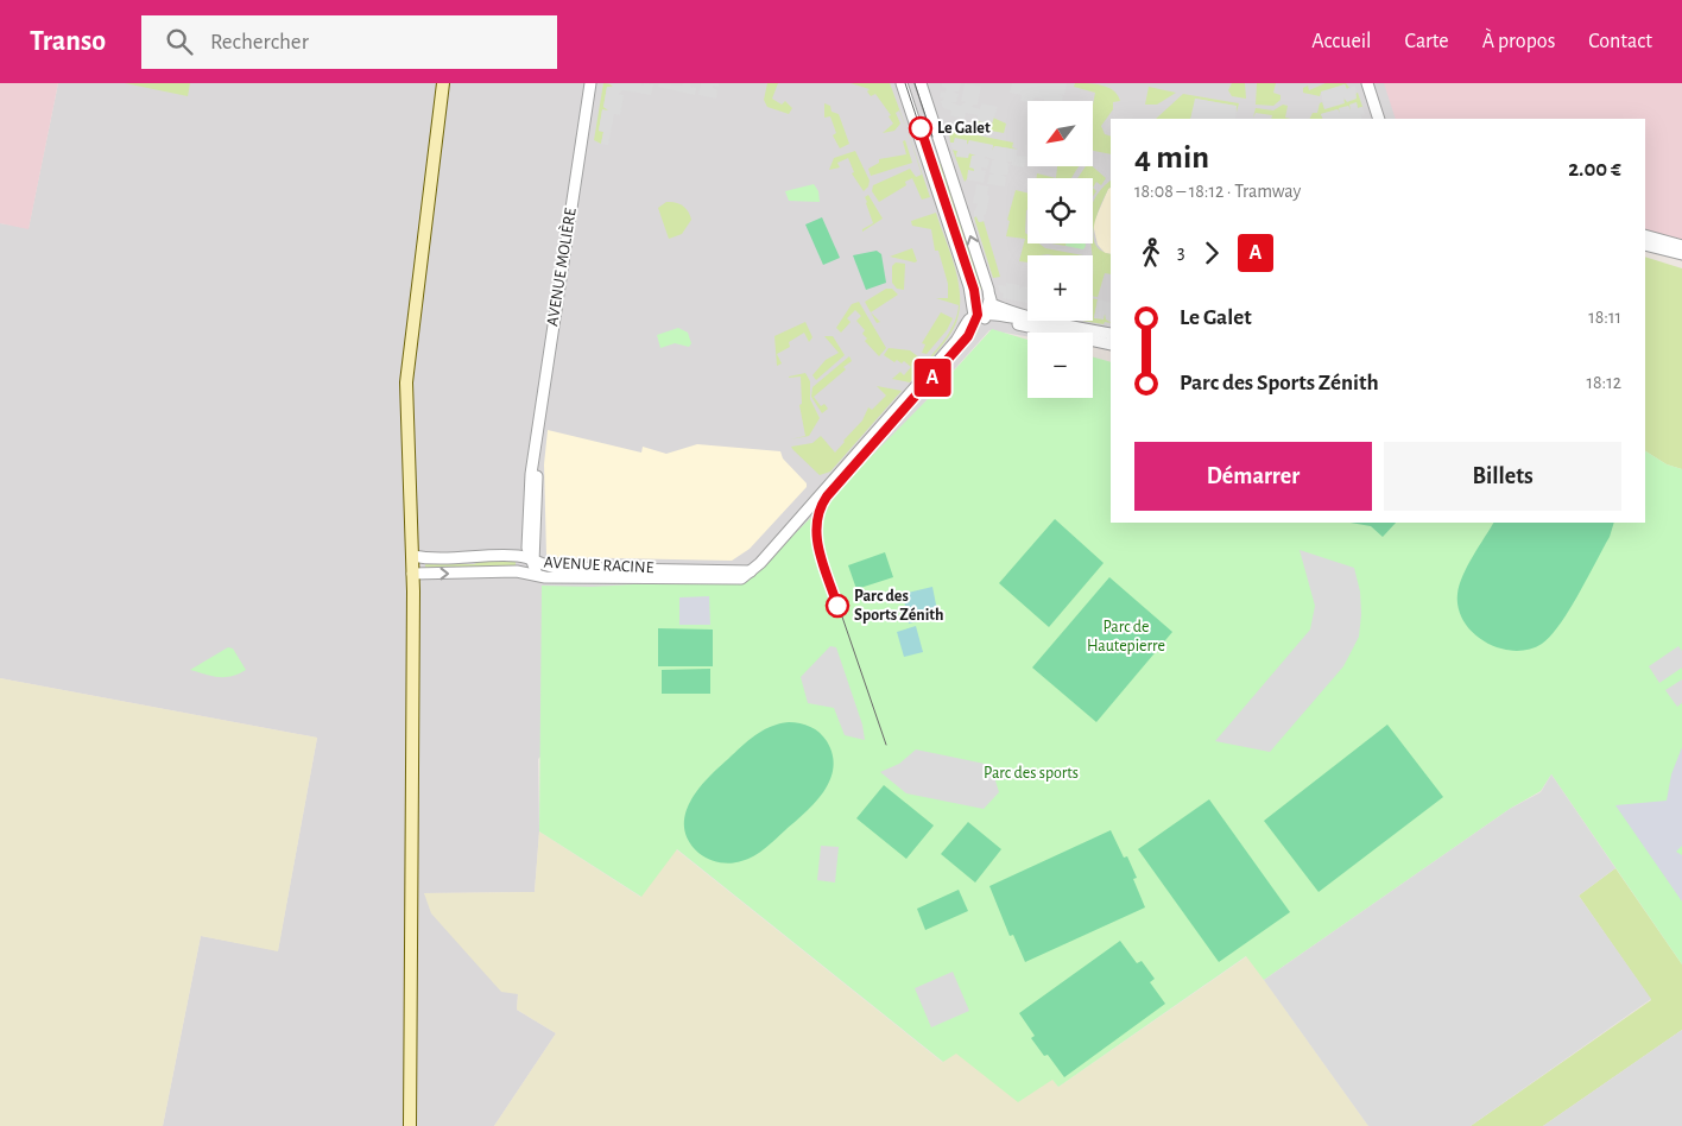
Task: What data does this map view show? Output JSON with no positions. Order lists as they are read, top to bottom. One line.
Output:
{"streets":{"street":["AVENUE MOLIÈRE","AVENUE RACINE"]},"crossings":[["AVENUE MOLIÈRE","AVENUE RACINE"]],"parks":["Parc de Hautepierre","Parc des sports"],"places":["Le Galet","Parc des Sports Zénith"],"lines":["tram line A"],"north":"bottom left","page":{"header":"Transo","search":"Rechercher","nav":["Accueil","Carte","À propos","Contact"],"on_map":"A","map_buttons":["+","−"],"heading":["4 min","18:08 – 18:12 · Tramway","2.00 €"],"legs":["3","A"],"list":[{"name":"Le Galet","value":"18:11"},{"name":"Parc des Sports Zénith","value":"18:12"}],"buttons":["Démarrer","Billets"]}}
